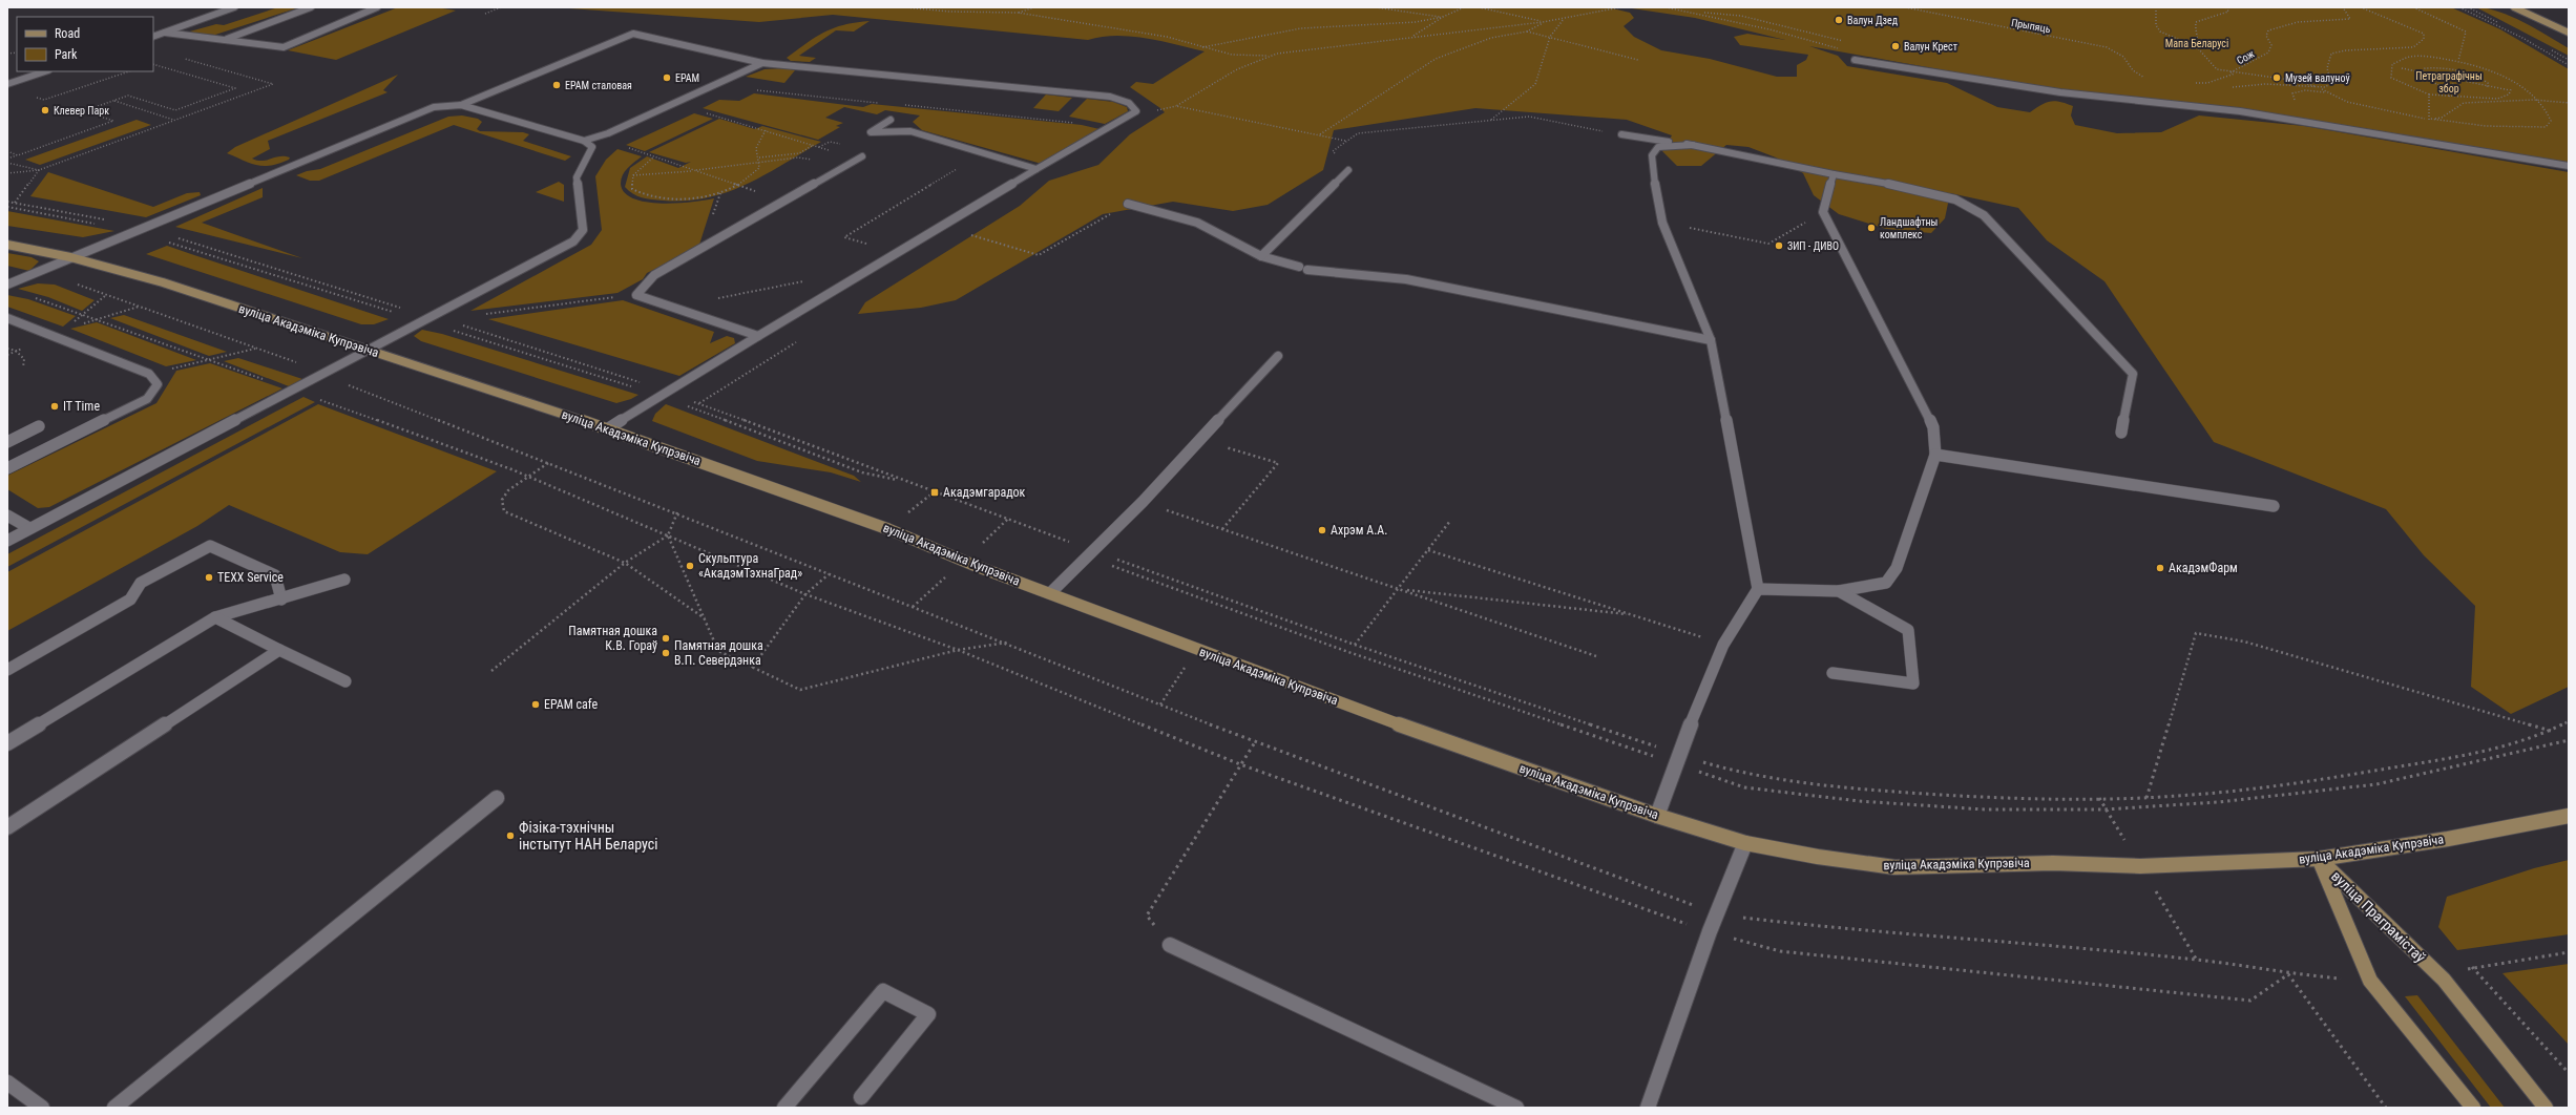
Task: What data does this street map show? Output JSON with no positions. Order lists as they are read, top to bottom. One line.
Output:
{"streets":{"main road":["вуліца Акадэміка Купрэвіча","вуліца Праграмістаў"],"path":["Прыпяць","Сож"]},"crossings":[["вуліца Акадэміка Купрэвіча","вуліца Праграмістаў"]],"parks":["Мапа Беларусі","Петраграфічны збор"],"places":{"other":["Валун Дзед","Валун Крест","EPAM","Музей валуноў","EPAM сталовая","Клевер Парк","Ландшафтны комплекс","ЗИП - ДИВО","IT Time","Ахрэм А.А.","Скульптура «АкадэмТэхнаГрад»","АкадэмФарм","TEXX Service","Памятная дошка К.В. Гораў","Памятная дошка В.П. Севердэнка","EPAM cafe","Фізіка-тэхнічны інстытут НАН Беларусі"],"transit":["Акадэмгарадок"]},"legend":["Road","Park"]}
